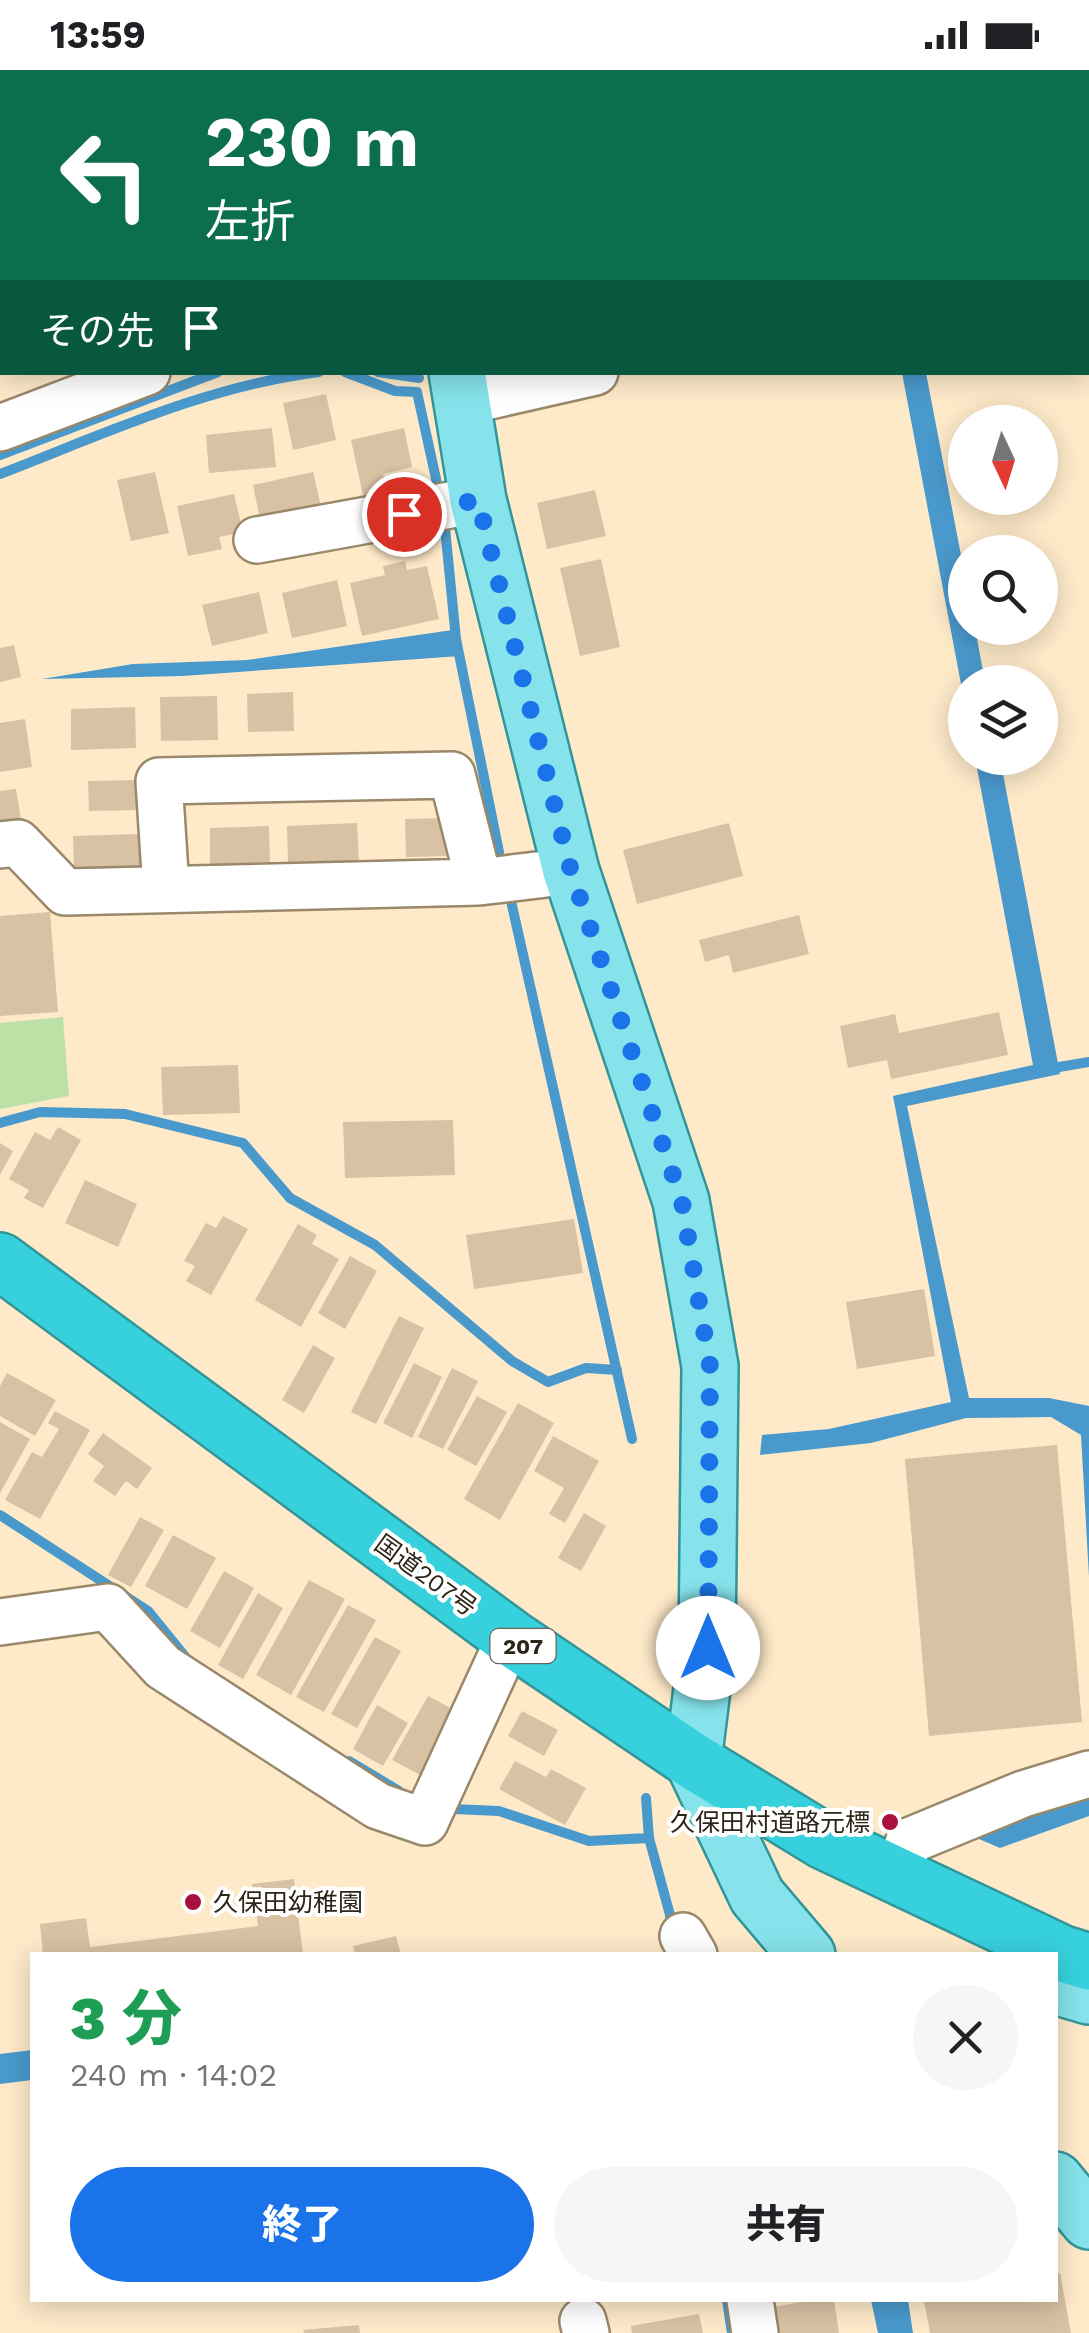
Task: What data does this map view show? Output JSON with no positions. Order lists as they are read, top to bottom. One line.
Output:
{"streets":{"highway":["国道207号","207"]},"places":["久保田村道路元標","久保田幼稚園"],"north":"bottom","page":{"status":"13:59","turn":["230 m","左折"],"then":"その先","heading":["3 分","240 m · 14:02"],"buttons":["終了","共有"]}}
